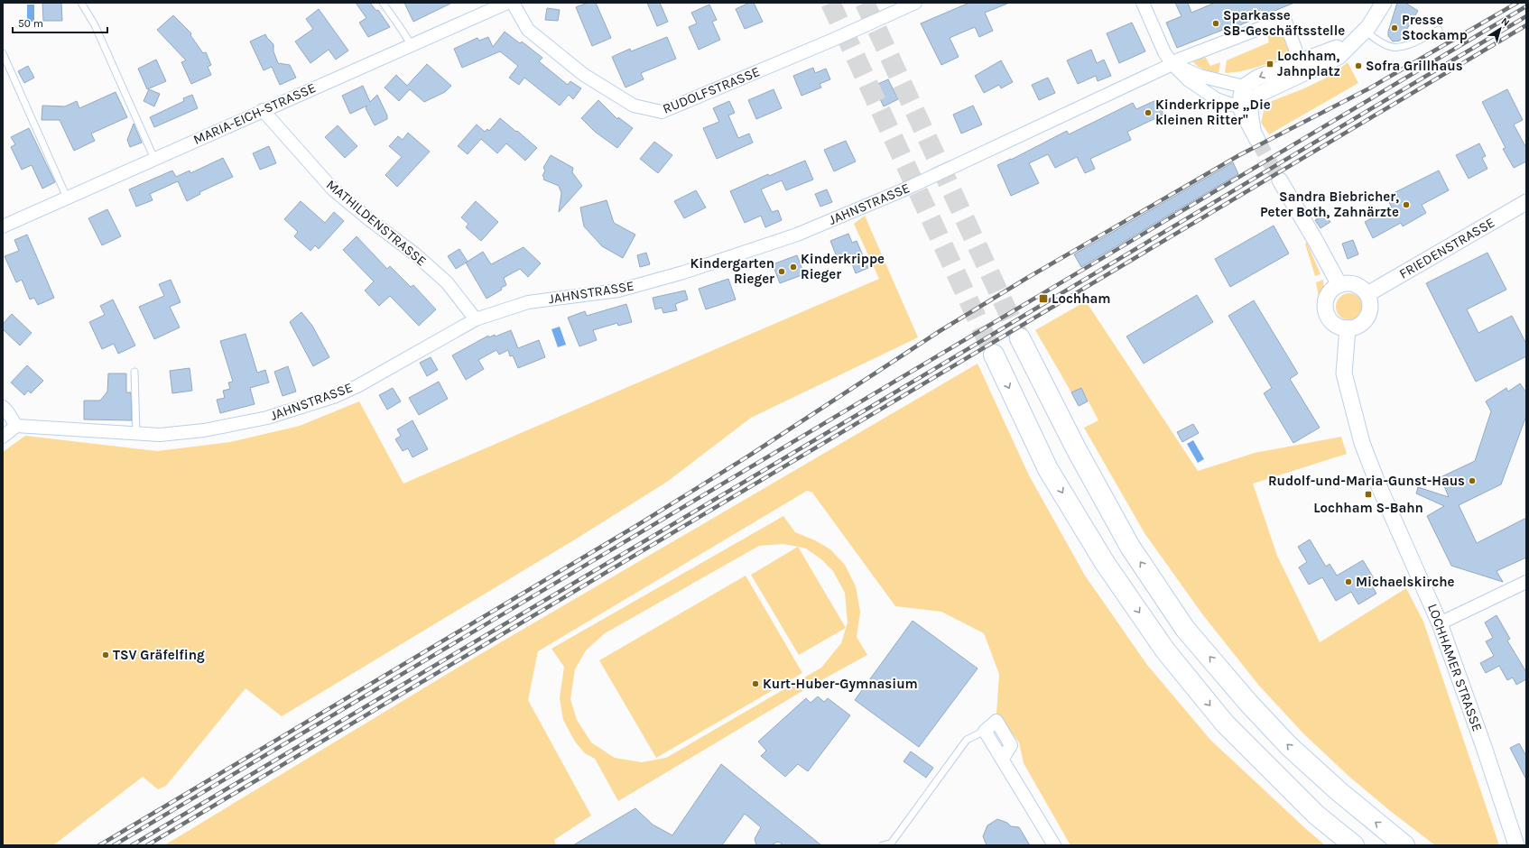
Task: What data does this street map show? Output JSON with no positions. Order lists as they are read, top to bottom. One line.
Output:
{"streets":{"street":["RUDOLFSTRASSE","MARIA-EICH-STRASSE","JAHNSTRASSE","MATHILDENSTRASSE","FRIEDENSTRASSE","LOCHHAMER STRASSE"]},"crossings":[["MARIA-EICH-STRASSE","MATHILDENSTRASSE"],["JAHNSTRASSE","MATHILDENSTRASSE"],["FRIEDENSTRASSE","LOCHHAMER STRASSE"]],"places":{"other":["Sparkasse SB-Geschäftsstelle","Presse Stockamp","Sofra Grillhaus","Kinderkrippe „Die kleinen Ritter\"","Sandra Biebricher, Peter Both, Zahnärzte","Kinderkrippe Rieger","Kindergarten Rieger","Rudolf-und-Maria-Gunst-Haus","Michaelskirche","TSV Gräfelfing","Kurt-Huber-Gymnasium"],"transit":["Lochham, Jahnplatz","Lochham","Lochham S-Bahn"]},"scale_bar":"50 m","north":"top right"}
